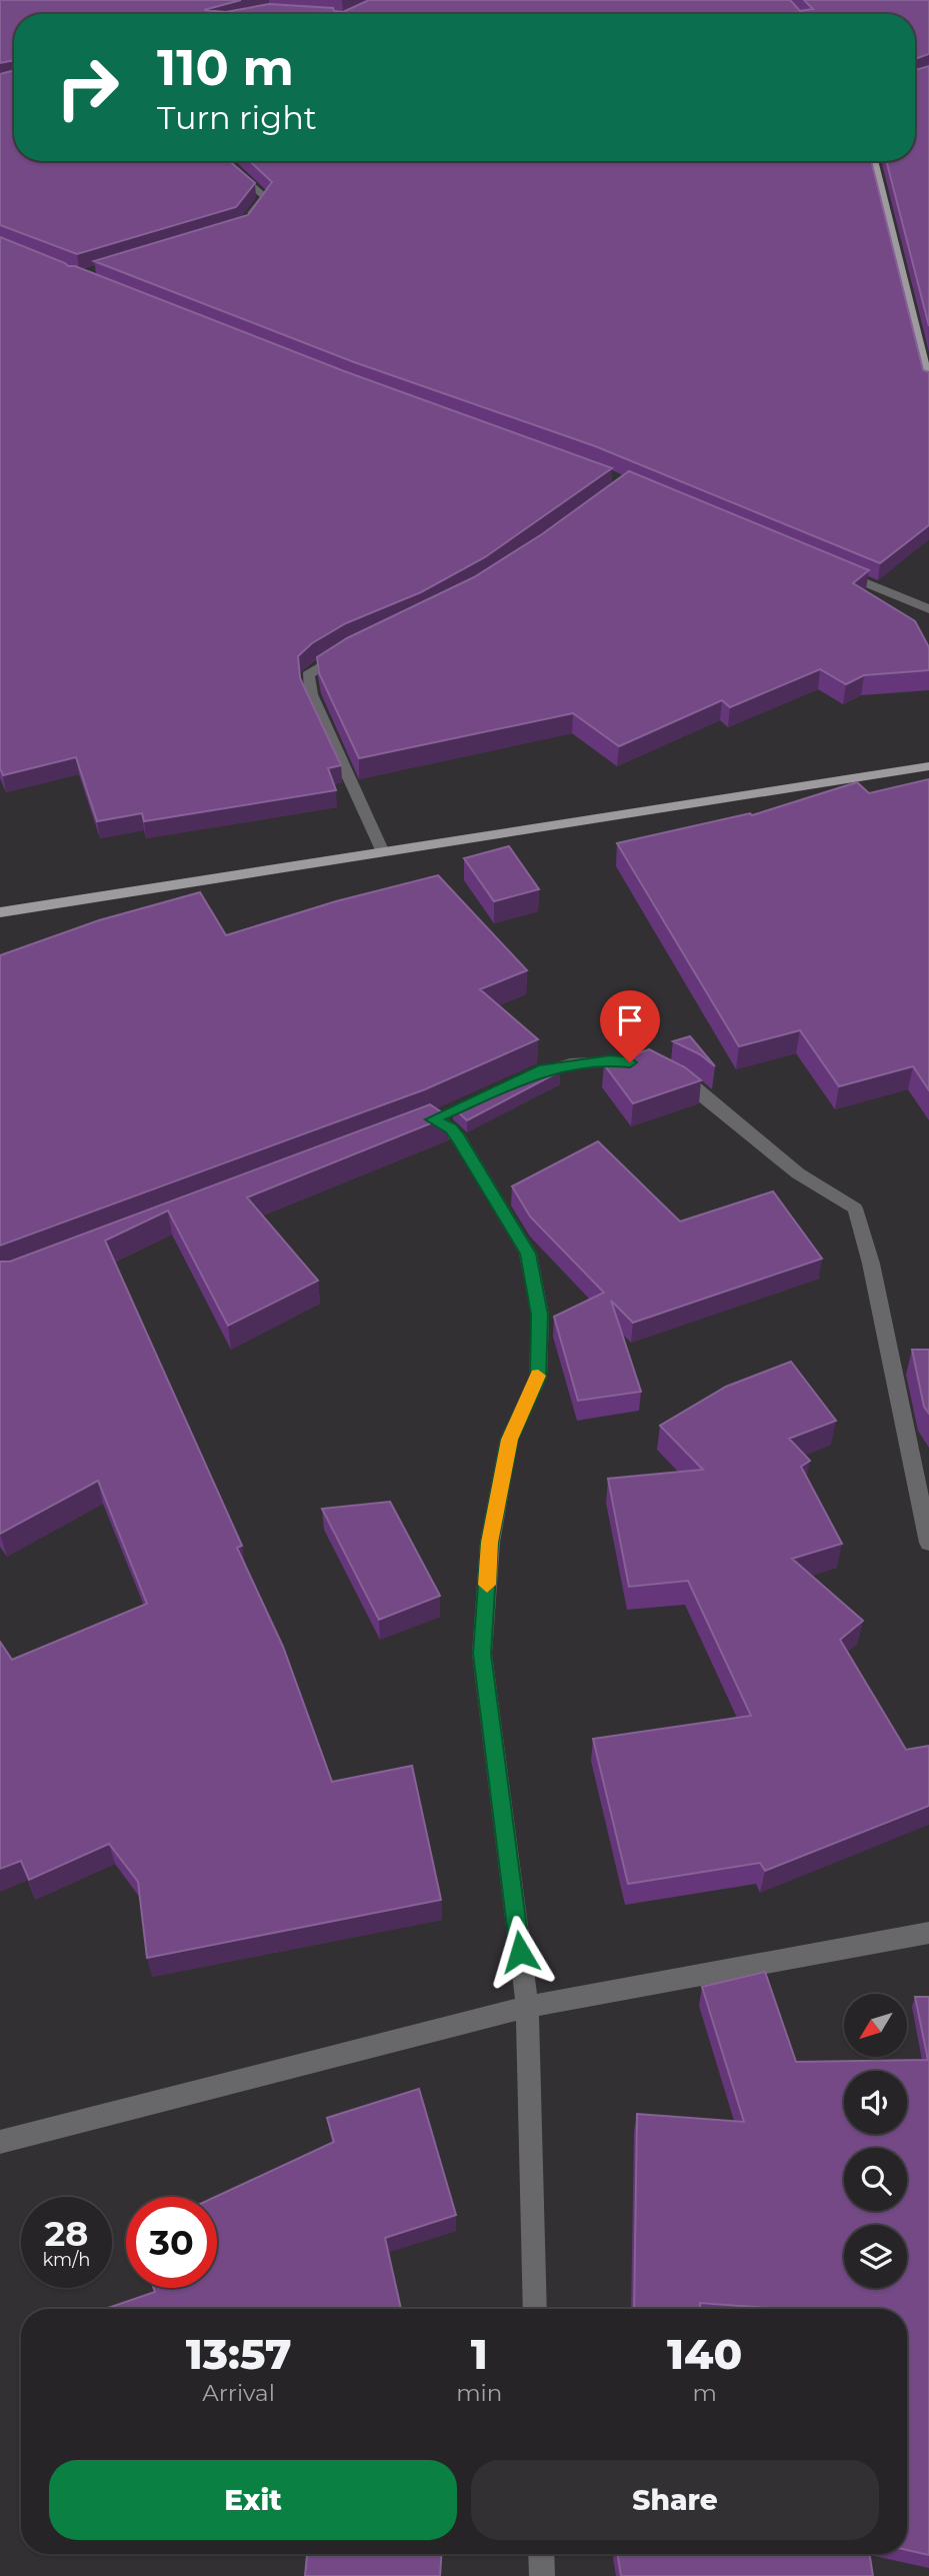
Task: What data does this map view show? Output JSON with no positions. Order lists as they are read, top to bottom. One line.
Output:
{"north":"bottom left","page":{"turn":["110 m","Turn right"],"speed":"28 km/h","limit":"30","eta":["13:57","Arrival","1","min","140","m"],"buttons":["Exit","Share"]}}
